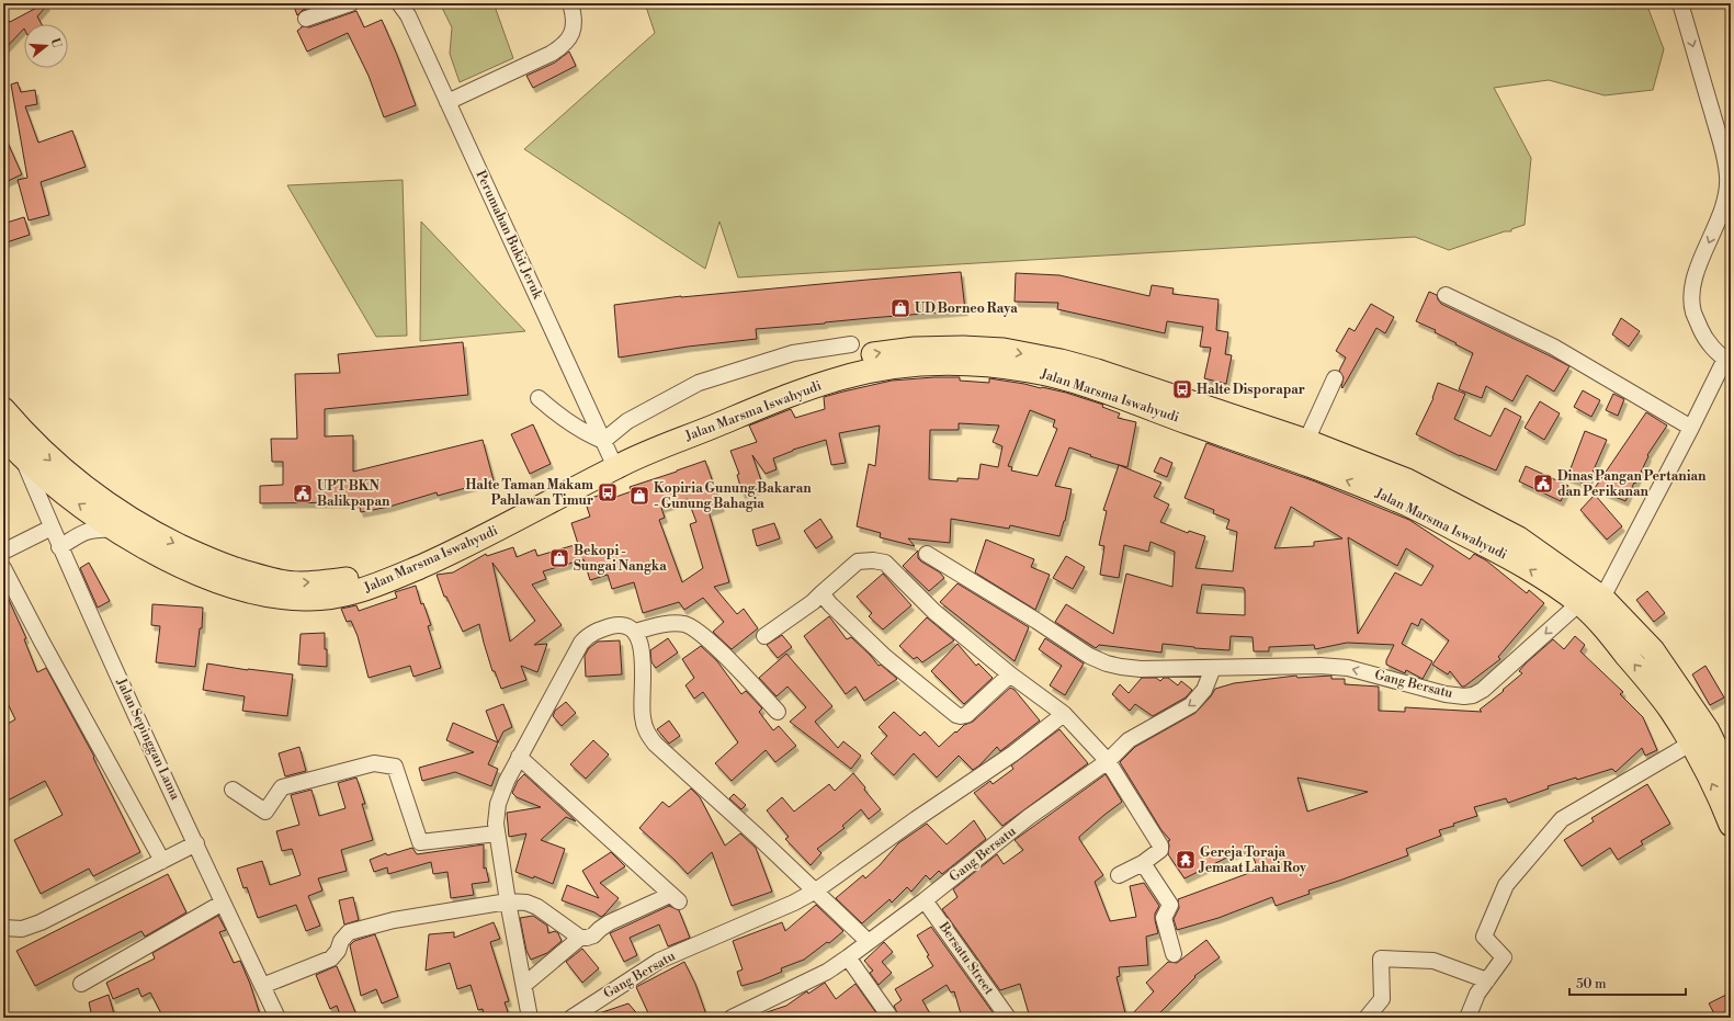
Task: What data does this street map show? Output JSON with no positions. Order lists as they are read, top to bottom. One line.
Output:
{"streets":{"highway":["Jalan Marsma Iswahyudi"],"street":["Perumahan Bukit Jeruk","Gang Bersatu","Jalan Sepinggan Lama","Bersatu Street"]},"crossings":[["Perumahan Bukit Jeruk","Jalan Marsma Iswahyudi"],["Jalan Marsma Iswahyudi","Gang Bersatu"],["Jalan Marsma Iswahyudi","Jalan Sepinggan Lama"],["Gang Bersatu","Bersatu Street"]],"places":{"shop":["UD Borneo Raya","Kopiria Gunung Bakaran - Gunung Bahagia","Bekopi - Sungai Nangka"],"bus stop":["Halte Disporapar","Halte Taman Makam Pahlawan Timur"],"public building":["Dinas Pangan Pertanian dan Perikanan","UPT BKN Balikpapan"],"temple":["Gereja Toraja Jemaat Lahai Roy"]},"scale_bar":"50 m","north":"right"}
